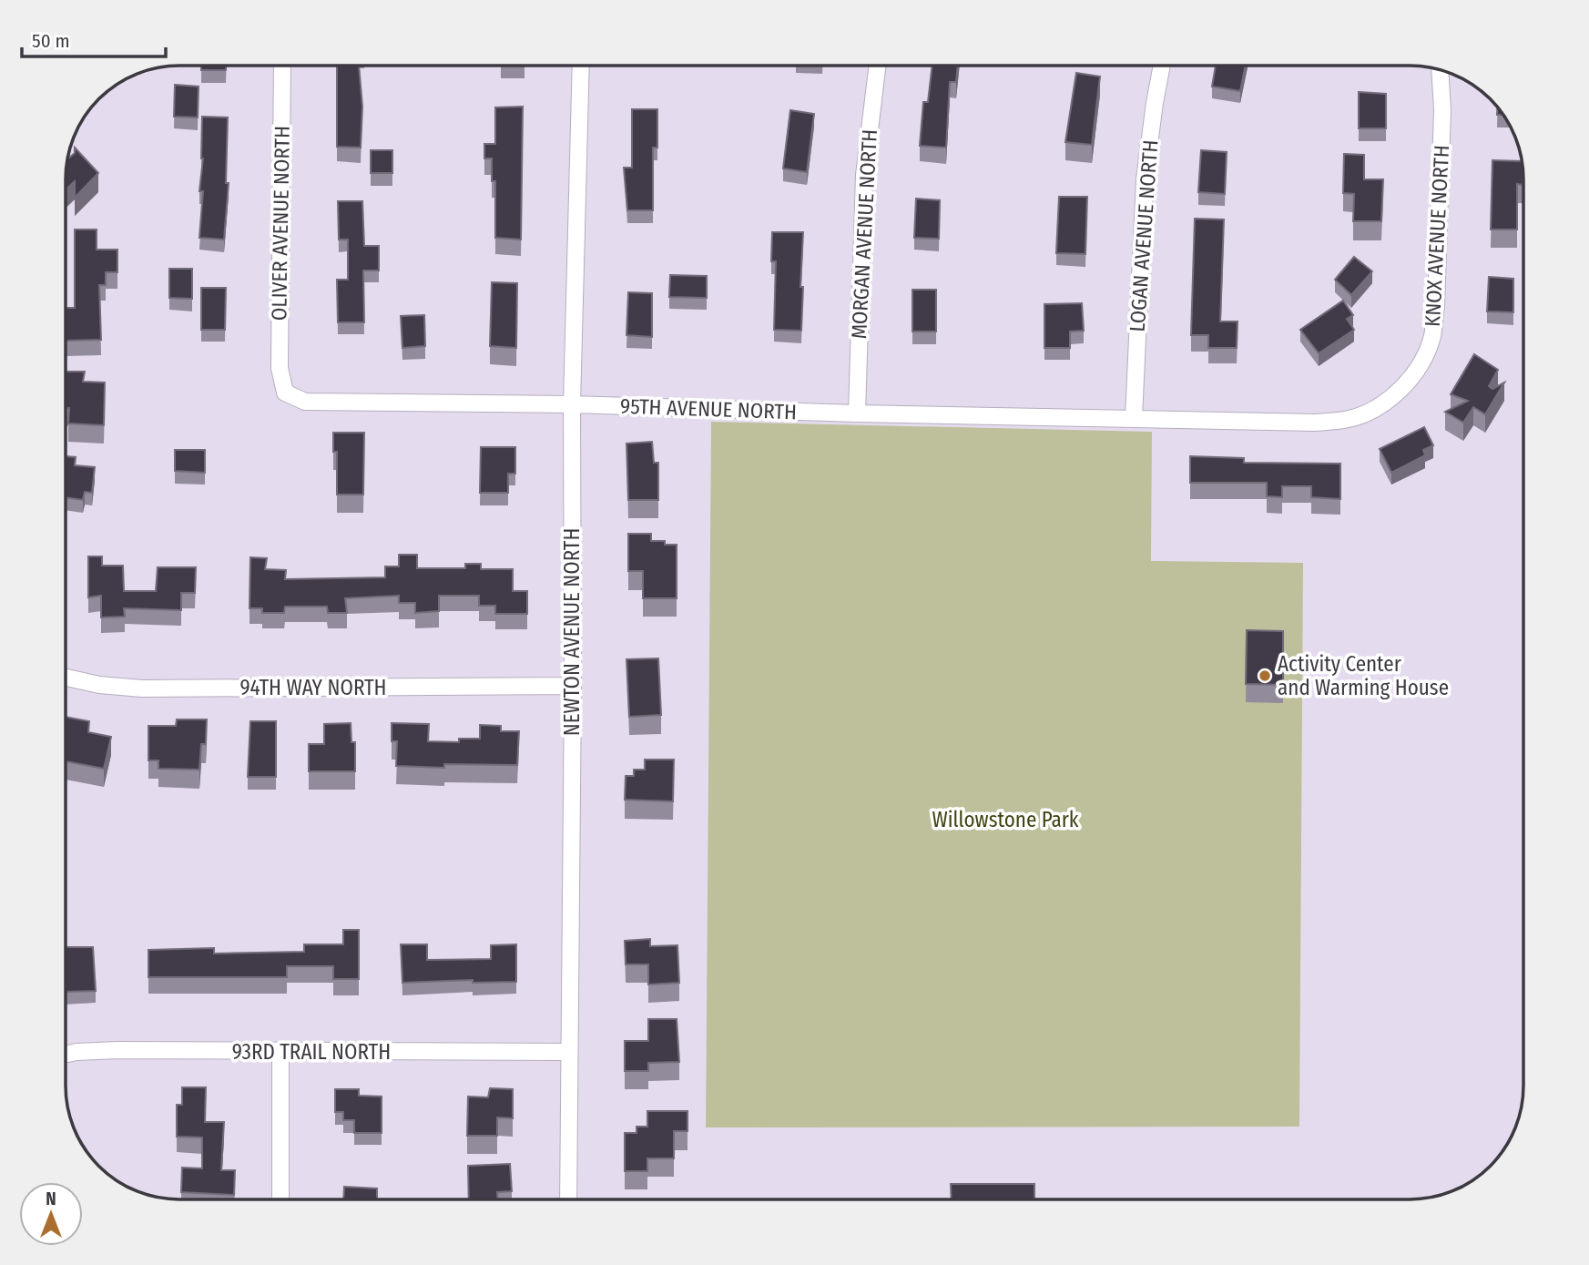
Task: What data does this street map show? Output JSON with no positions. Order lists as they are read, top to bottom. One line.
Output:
{"streets":{"street":["OLIVER AVENUE NORTH","MORGAN AVENUE NORTH","LOGAN AVENUE NORTH","KNOX AVENUE NORTH","95TH AVENUE NORTH","NEWTON AVENUE NORTH","94TH WAY NORTH","93RD TRAIL NORTH"]},"crossings":[["OLIVER AVENUE NORTH","95TH AVENUE NORTH"],["MORGAN AVENUE NORTH","95TH AVENUE NORTH"],["LOGAN AVENUE NORTH","KNOX AVENUE NORTH"],["LOGAN AVENUE NORTH","95TH AVENUE NORTH"],["KNOX AVENUE NORTH","95TH AVENUE NORTH"],["95TH AVENUE NORTH","NEWTON AVENUE NORTH"],["NEWTON AVENUE NORTH","94TH WAY NORTH"],["NEWTON AVENUE NORTH","93RD TRAIL NORTH"]],"parks":["Willowstone Park"],"places":["Activity Center and Warming House"],"scale_bar":"50 m","north":"top"}
